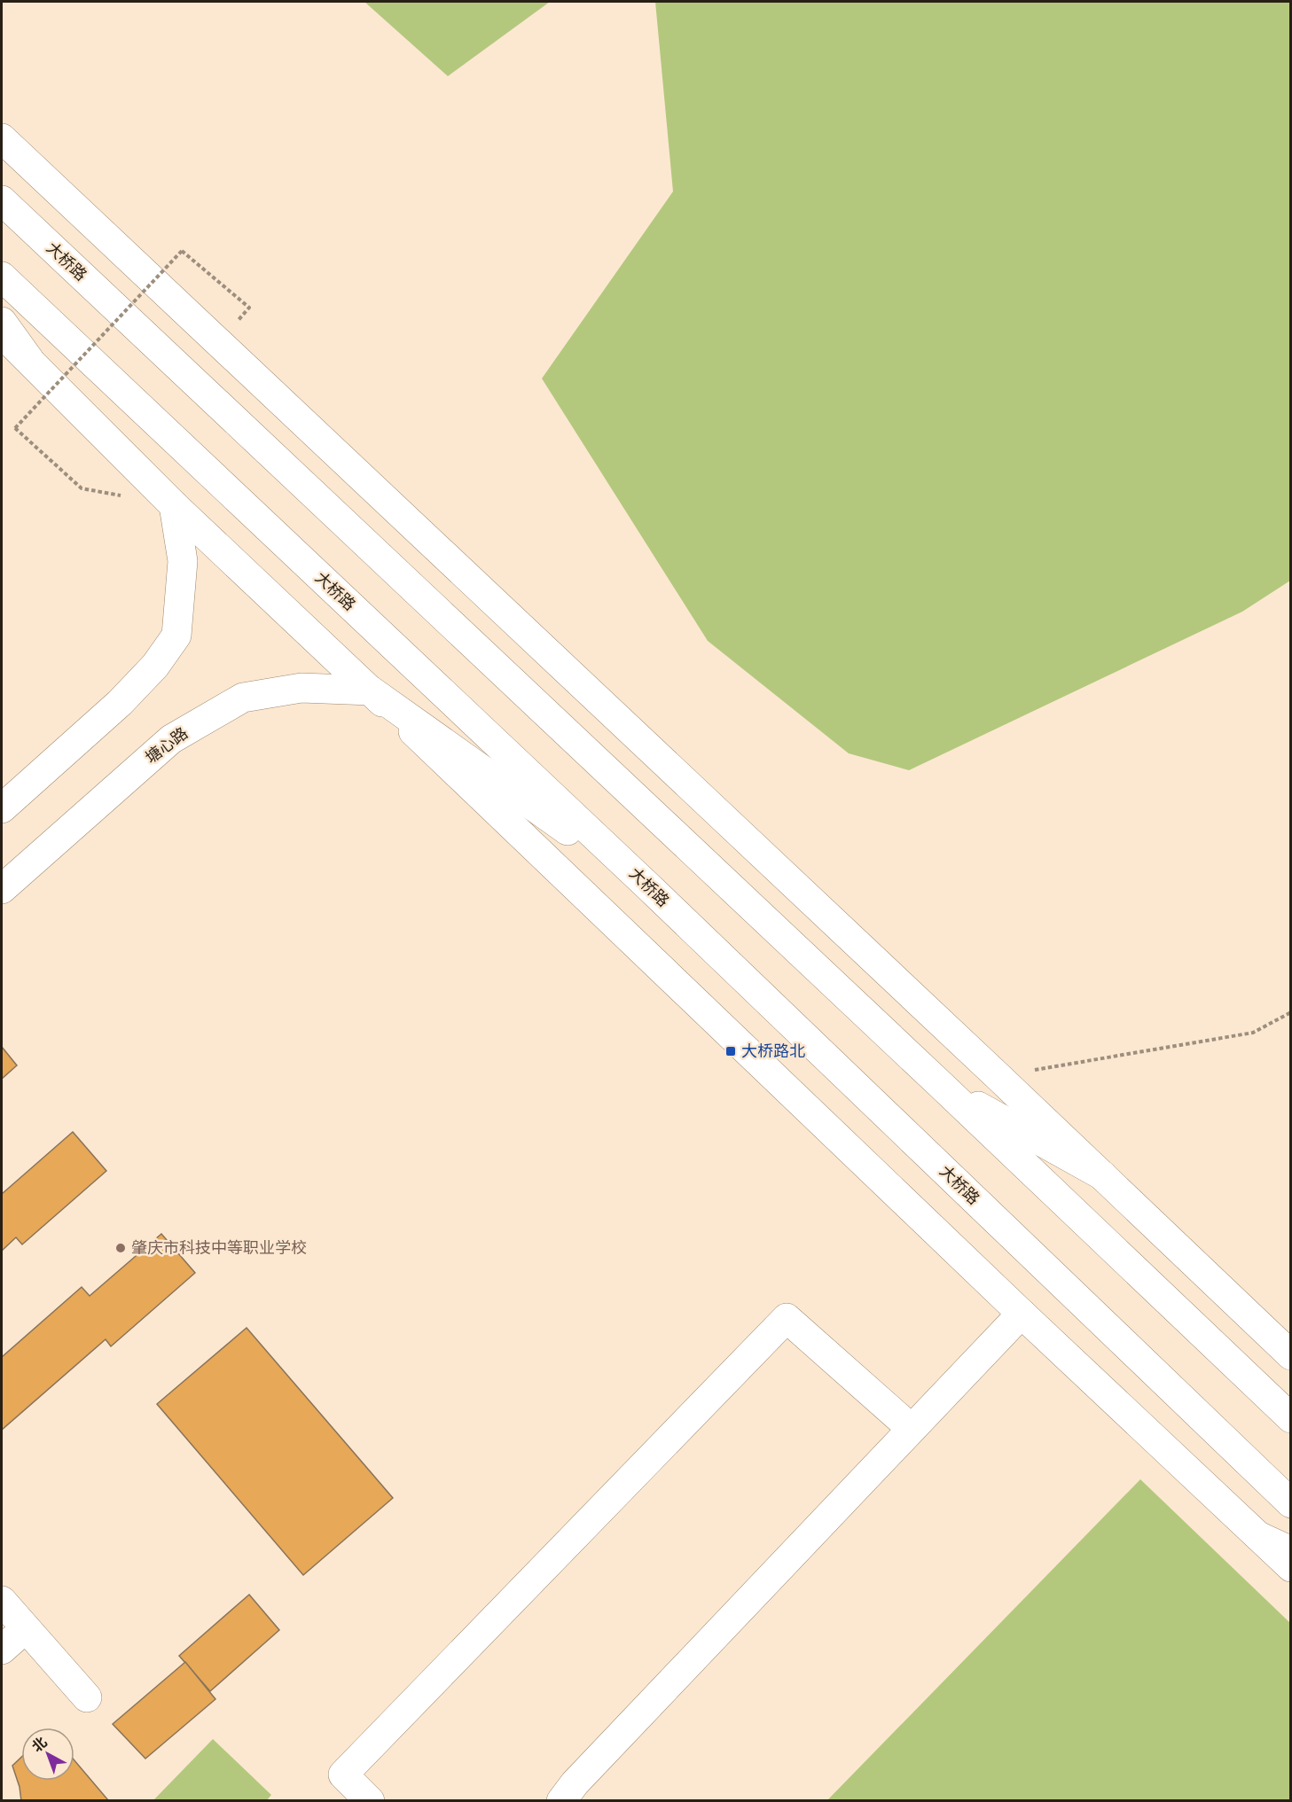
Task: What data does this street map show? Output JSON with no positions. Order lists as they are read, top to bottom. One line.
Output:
{"streets":{"street":["大桥路","塘心路"]},"places":{"transit":["大桥路北"],"other":["肇庆市科技中等职业学校"]},"north":"top left"}
